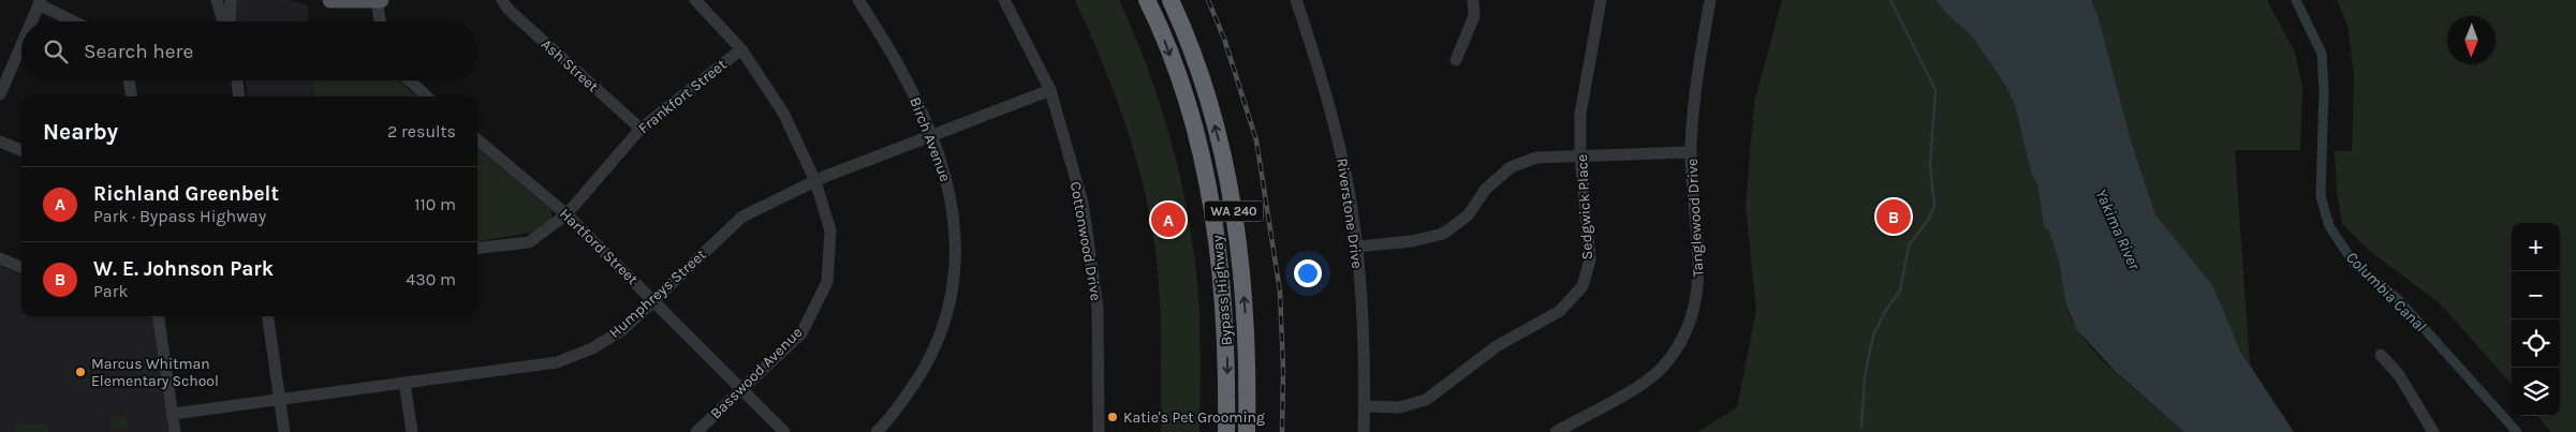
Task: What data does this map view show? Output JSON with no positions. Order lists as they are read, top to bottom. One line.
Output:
{"streets":{"highway":["WA 240","Bypass Highway"],"street":["Ash Street","Frankfort Street","Birch Avenue","Sedgwick Place","Riverstone Drive","Tanglewood Drive","Cottonwood Drive","Hartford Street","Humphreys Street","Basswood Avenue"]},"crossings":[["Ash Street","Frankfort Street"],["Frankfort Street","Hartford Street"],["Frankfort Street","Basswood Avenue"],["Birch Avenue","Humphreys Street"],["Sedgwick Place","Riverstone Drive"],["Cottonwood Drive","Humphreys Street"],["Hartford Street","Humphreys Street"],["Hartford Street","Basswood Avenue"],["Humphreys Street","Basswood Avenue"]],"water":["Yakima River","Columbia Canal"],"places":["Marcus Whitman Elementary School","Katie's Pet Grooming"],"north":"bottom","page":{"search":"Search here","heading":["Nearby","2 results"],"list":[{"mark":"A","name":"Richland Greenbelt","note":"Park · Bypass Highway","value":"110 m"},{"mark":"B","name":"W. E. Johnson Park","note":"Park","value":"430 m"}],"pins":["B","A"],"map_buttons":["+","−"]}}
